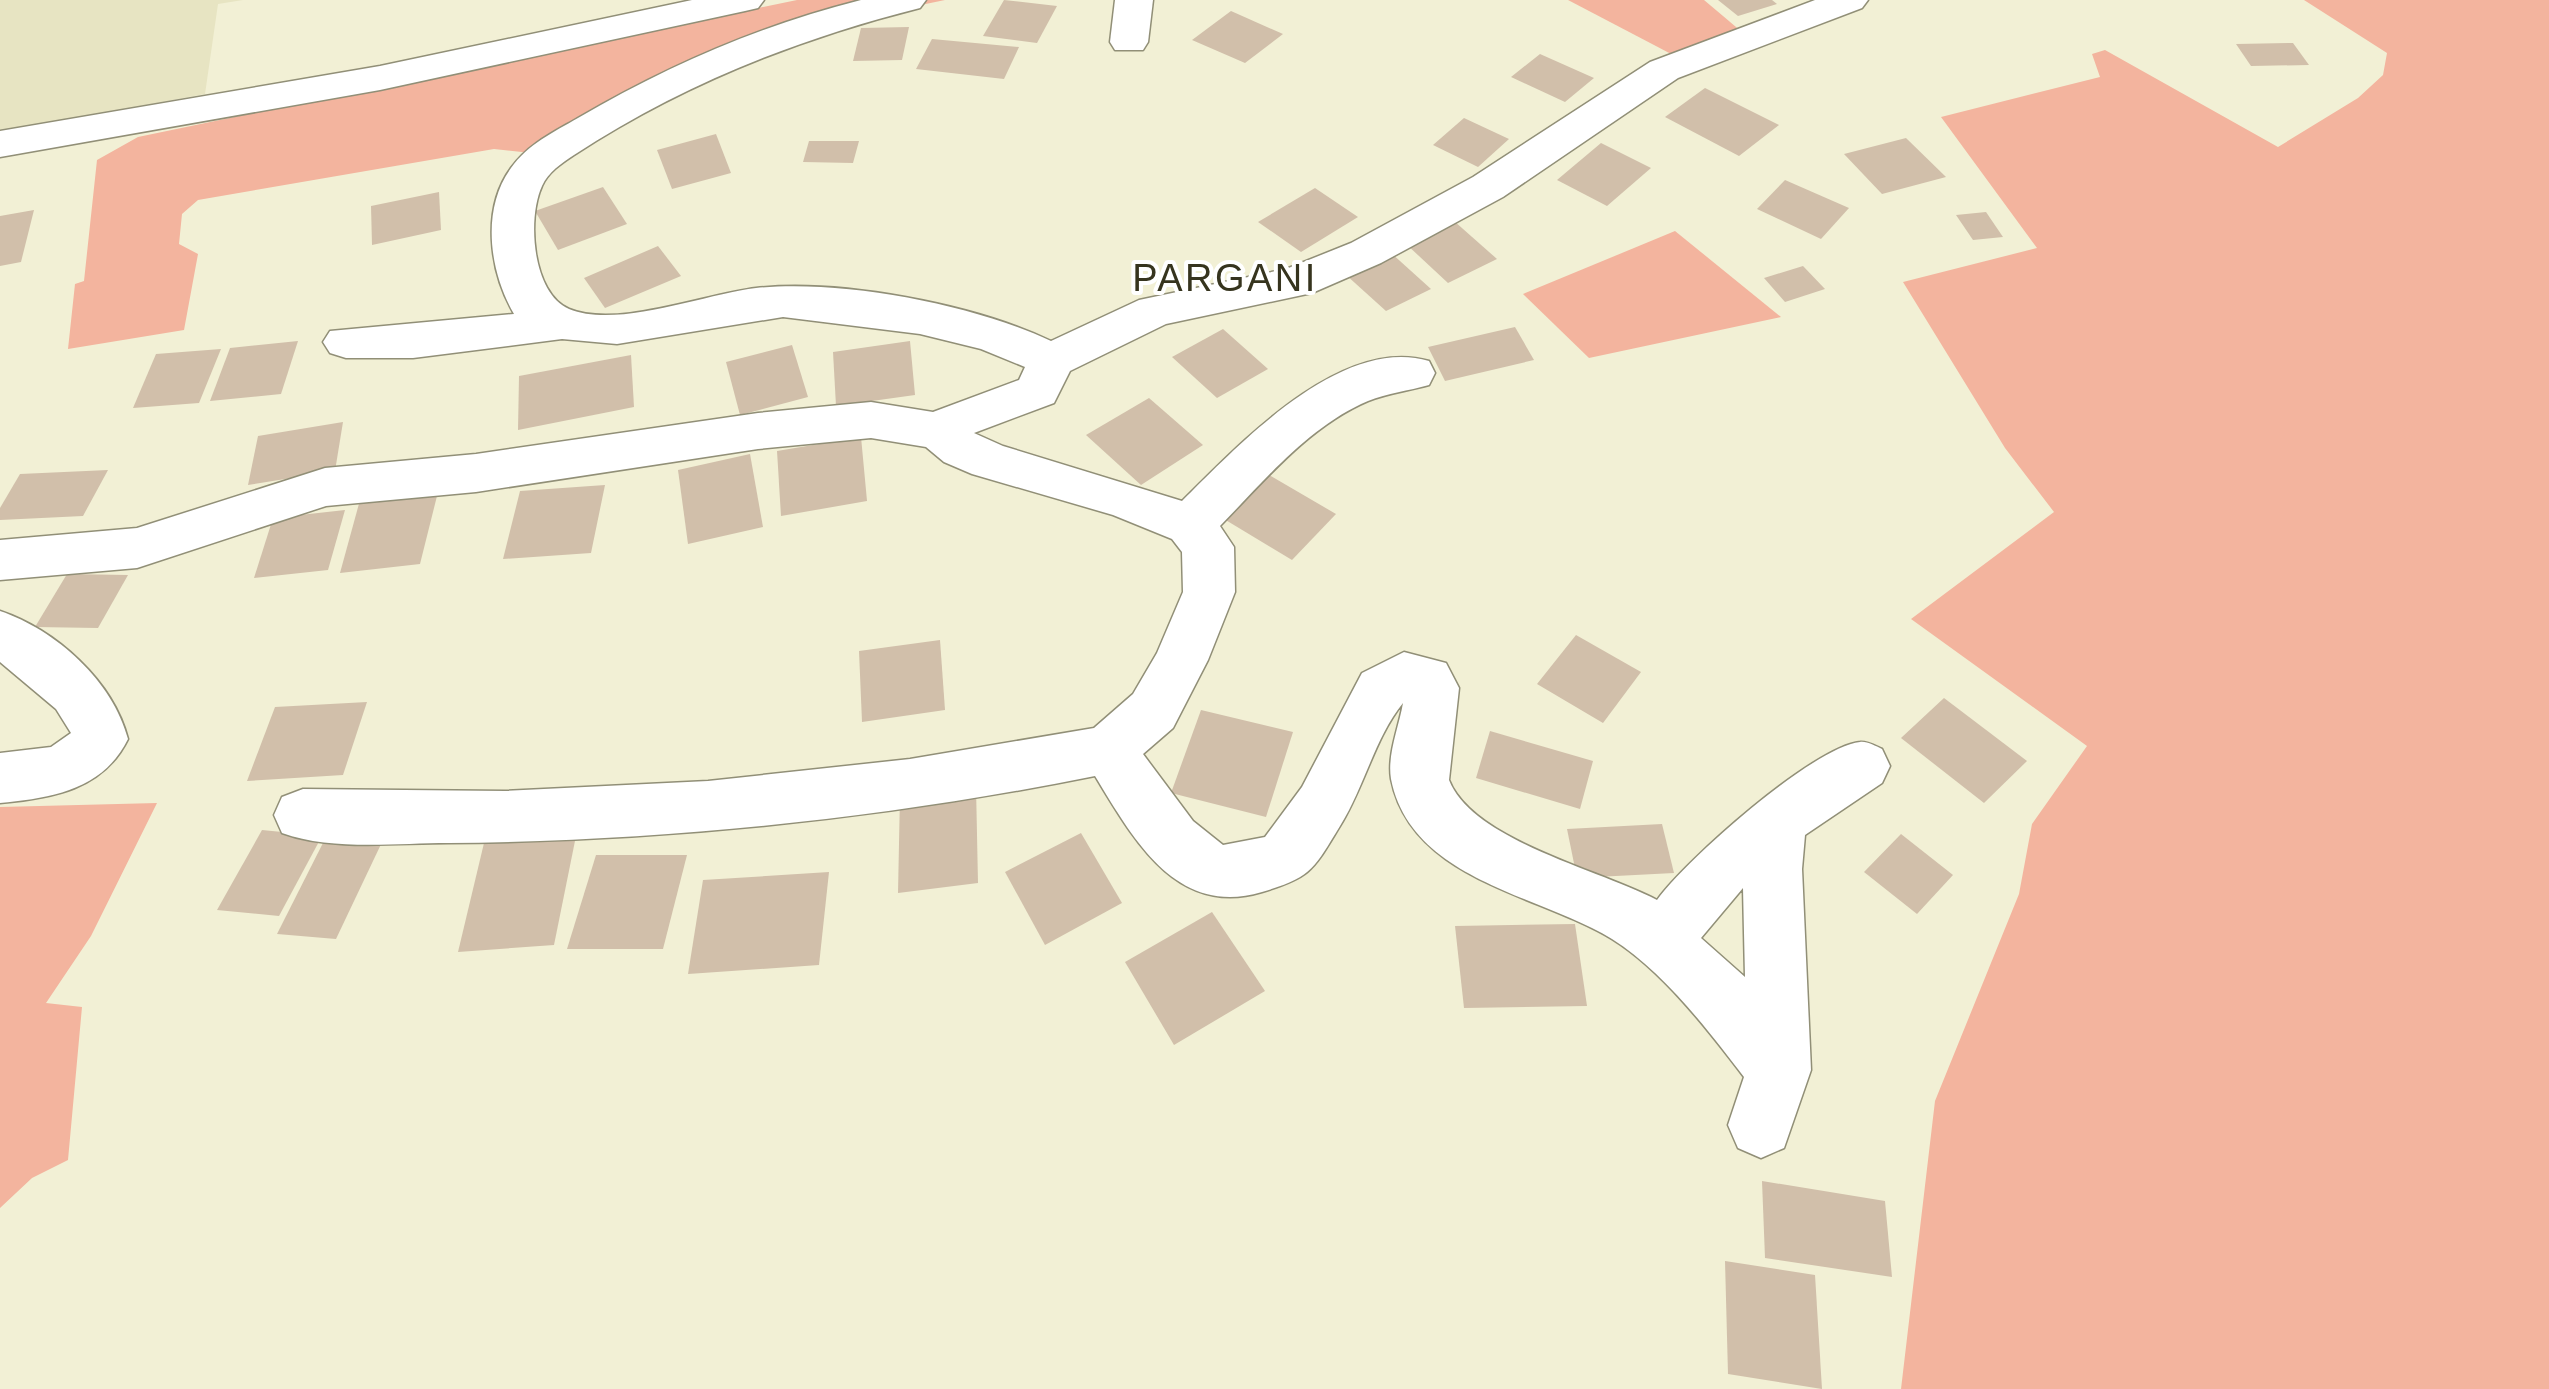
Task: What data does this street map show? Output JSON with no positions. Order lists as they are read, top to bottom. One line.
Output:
{"districts":["PARGANI"]}
